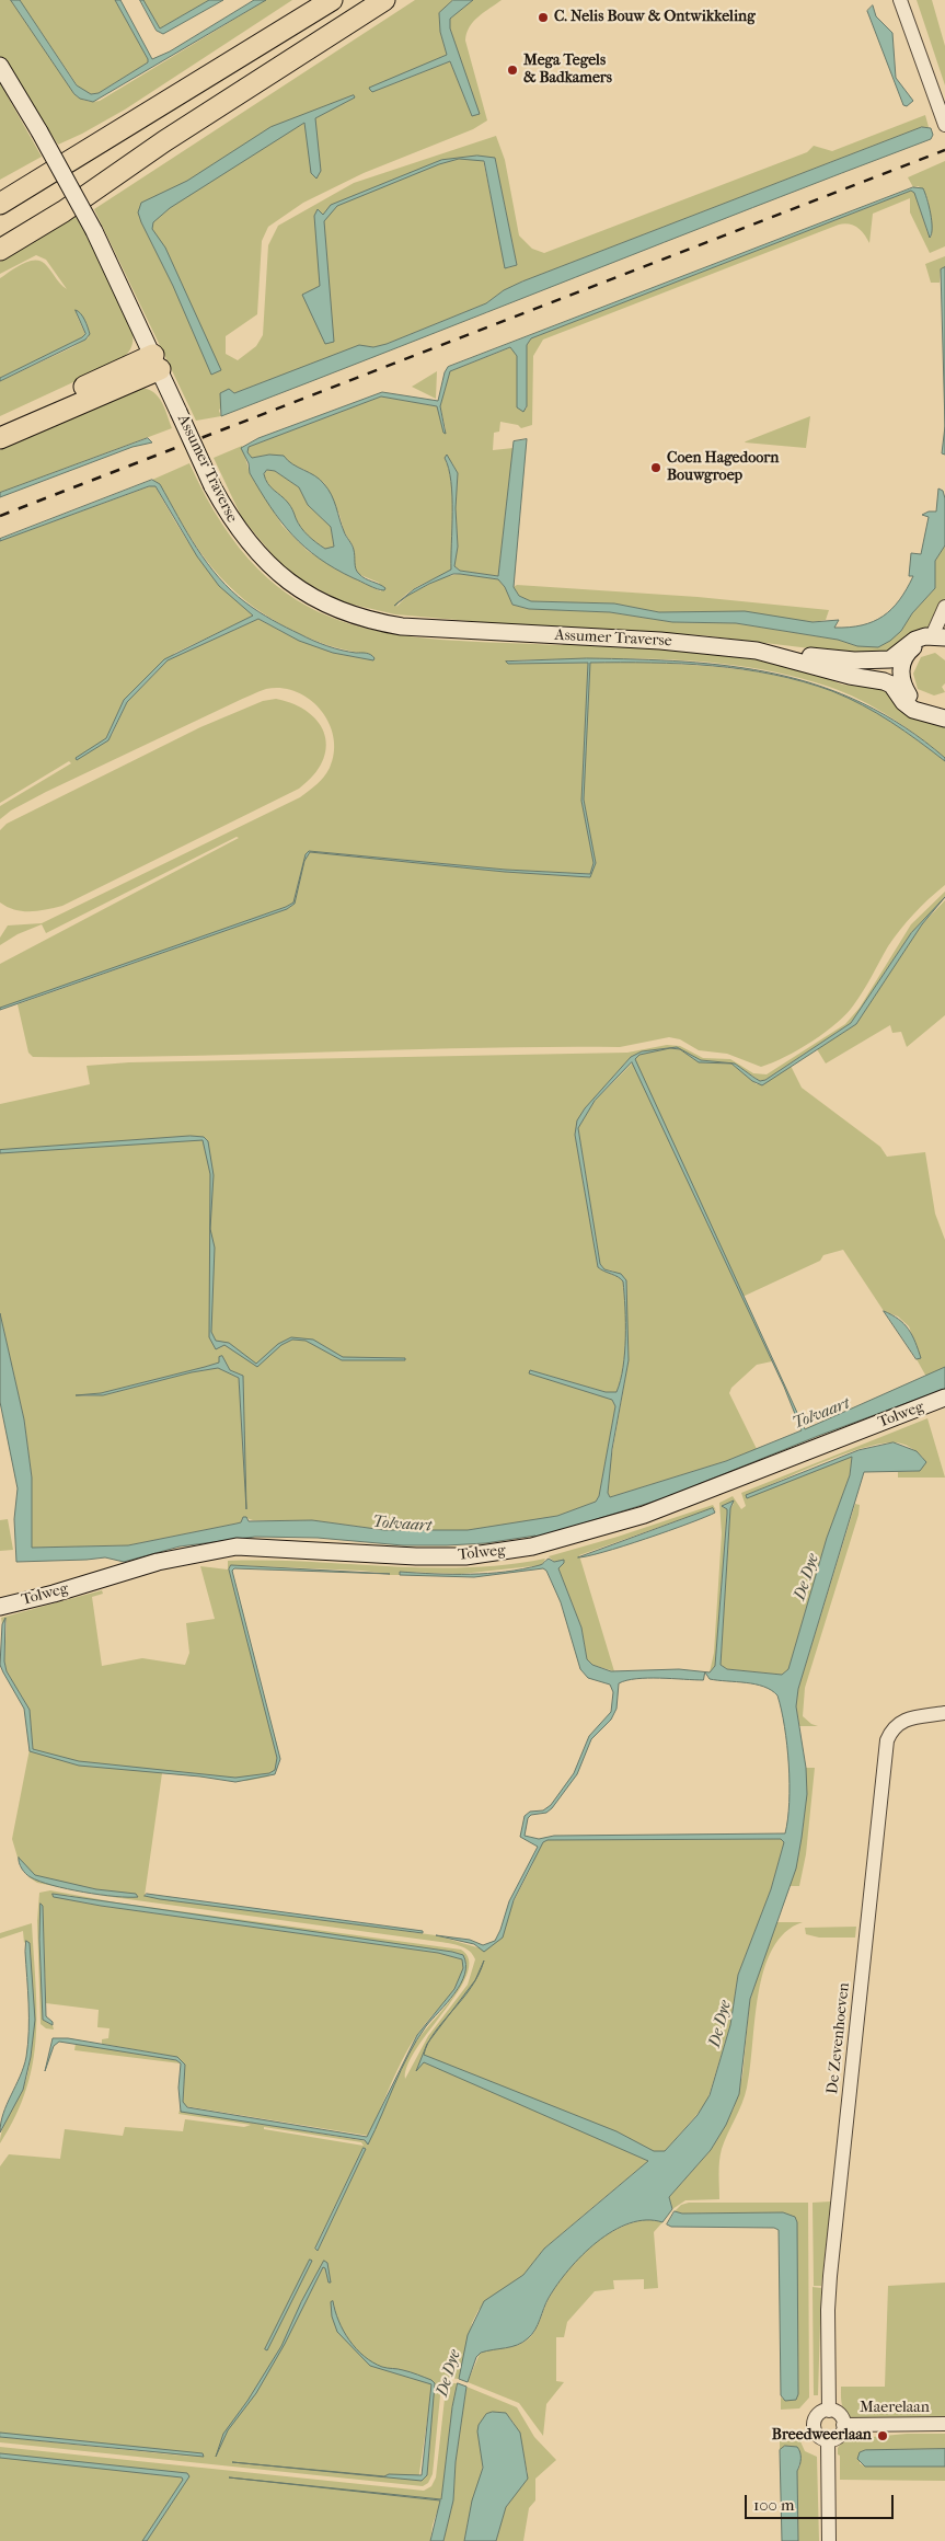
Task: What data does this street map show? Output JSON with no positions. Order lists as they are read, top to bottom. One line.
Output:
{"streets":{"main road":["Assumer Traverse","Tolweg"],"street":["De Zevenhoeven","Maerelaan"]},"crossings":[["De Zevenhoeven","Maerelaan"]],"water":["Tolvaart","De Dye"],"places":["C. Nelis Bouw & Ontwikkeling","Mega Tegels & Badkamers","Coen Hagedoorn Bouwgroep","Breedweerlaan"],"scale_bar":"100 m"}
